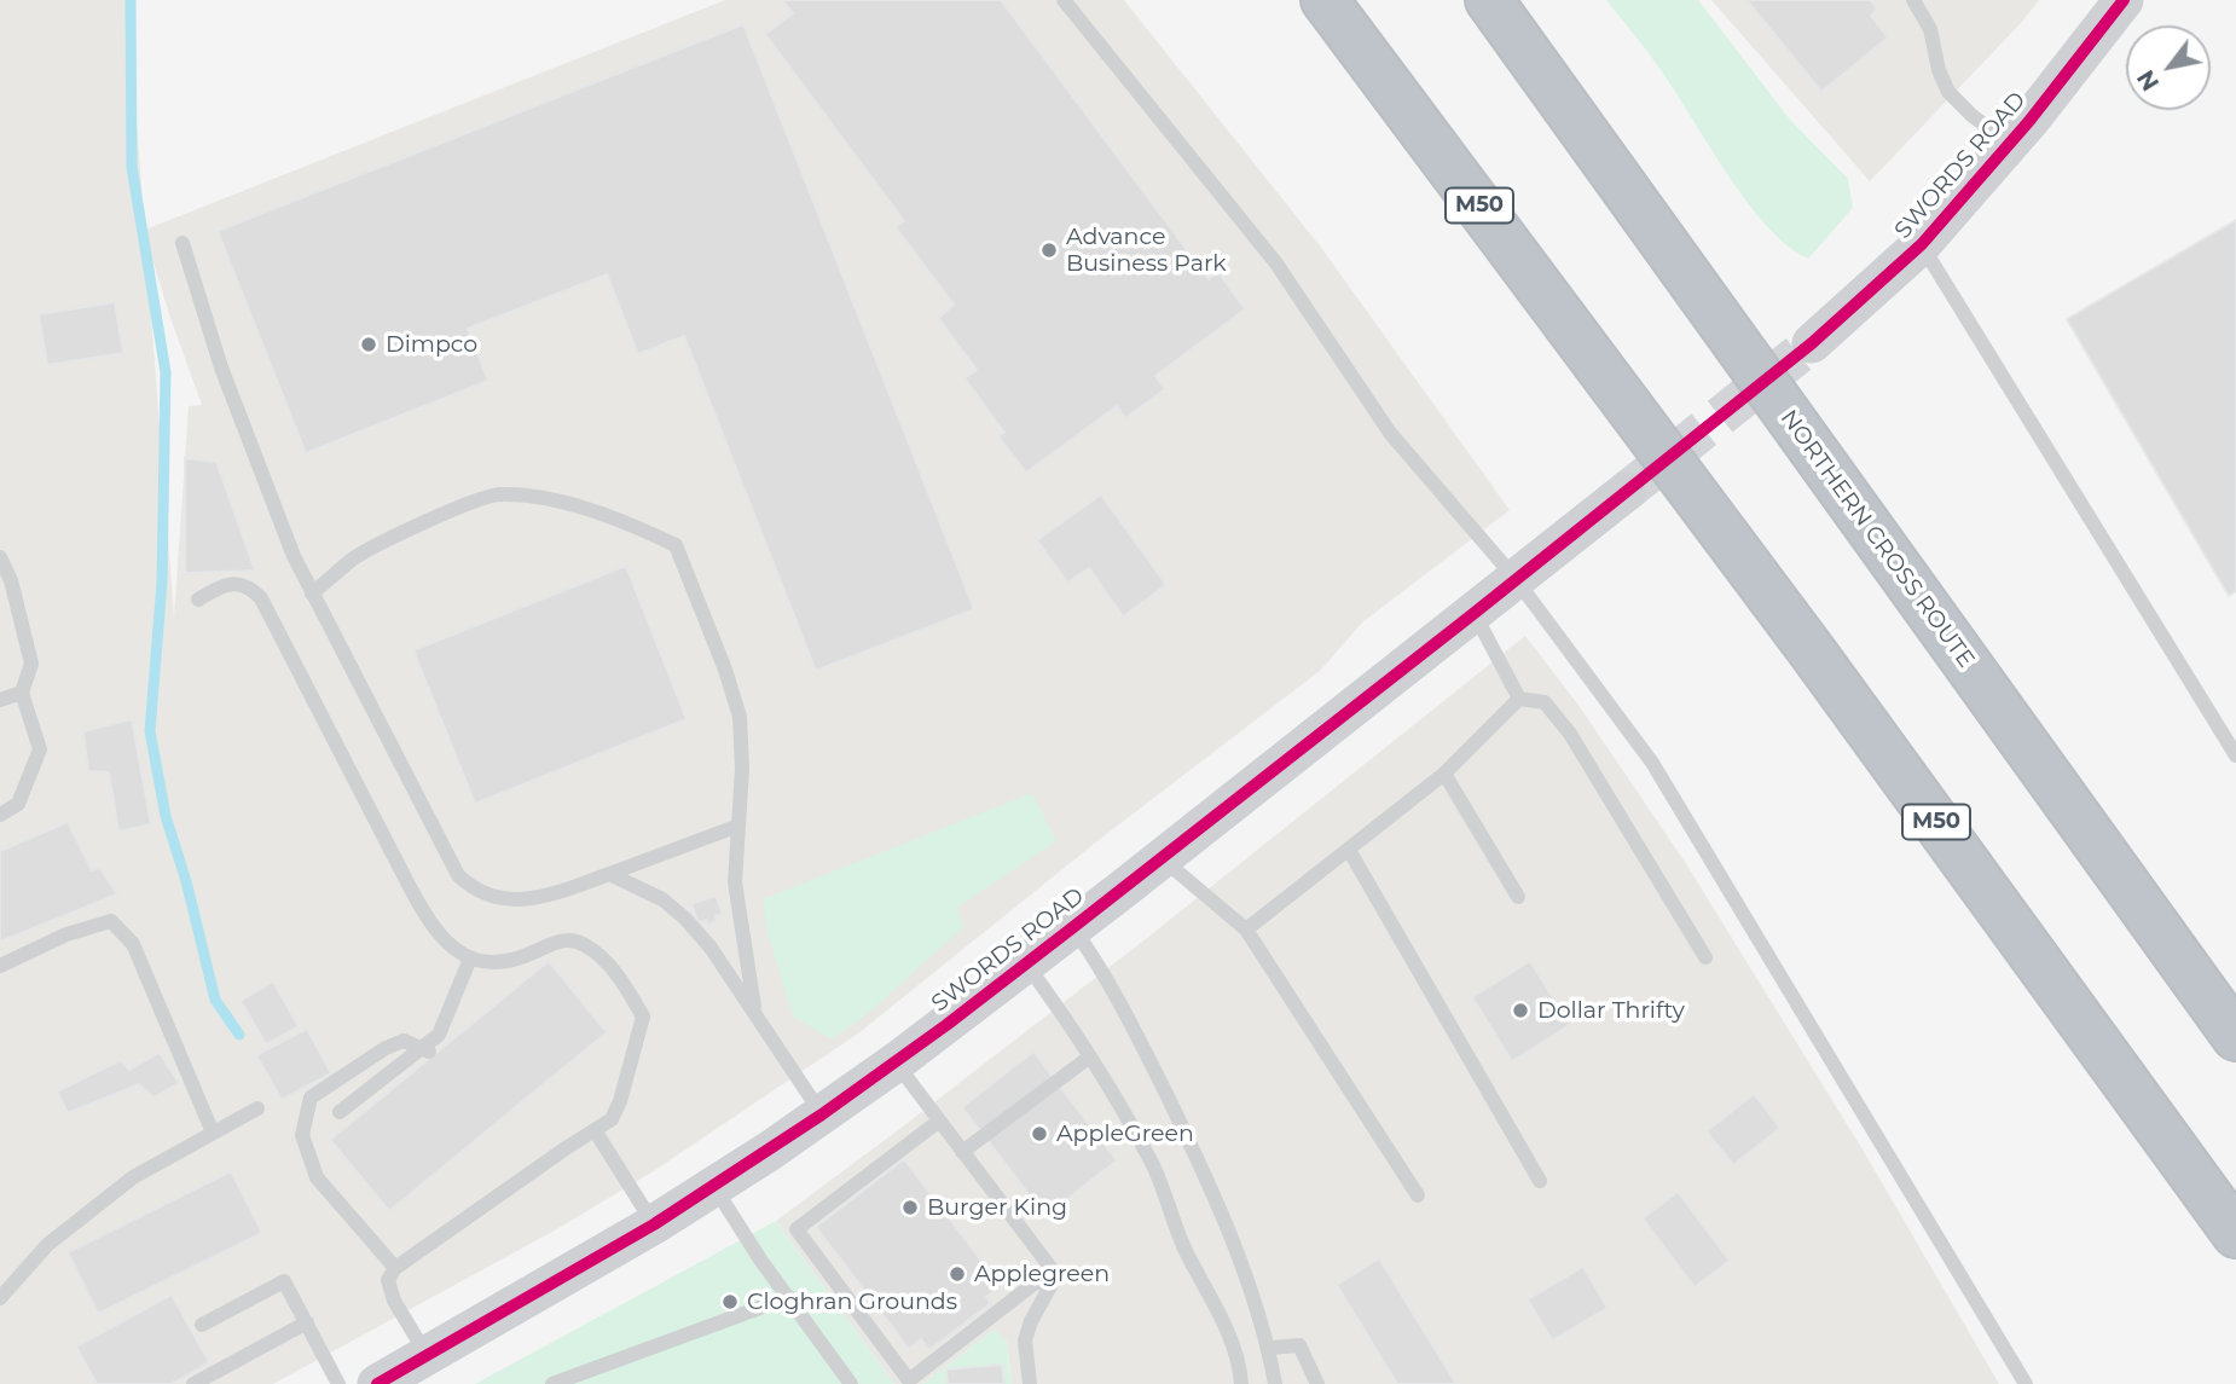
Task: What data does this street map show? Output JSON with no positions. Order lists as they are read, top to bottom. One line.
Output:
{"streets":{"highway":["M50","NORTHERN CROSS ROUTE"],"main road":["SWORDS ROAD"]},"places":["Advance Business Park","Dimpco","Dollar Thrifty","AppleGreen","Burger King","Applegreen","Cloghran Grounds"],"north":"bottom left"}
